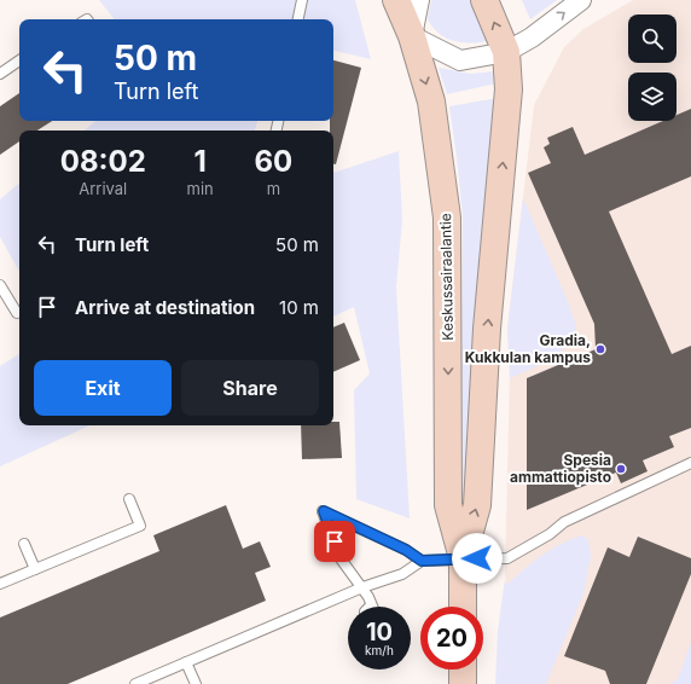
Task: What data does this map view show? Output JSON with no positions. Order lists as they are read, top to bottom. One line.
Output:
{"streets":{"main road":["Keskussairaalantie"]},"places":["Gradia, Kukkulan kampus","Spesia ammattiopisto"],"page":{"turn":["50 m","Turn left"],"eta":["08:02","Arrival","1","min","60","m"],"list":[{"name":"Turn left","value":"50 m"},{"name":"Arrive at destination","value":"10 m"}],"buttons":["Exit","Share"],"speed":"10 km/h","limit":"20"}}
